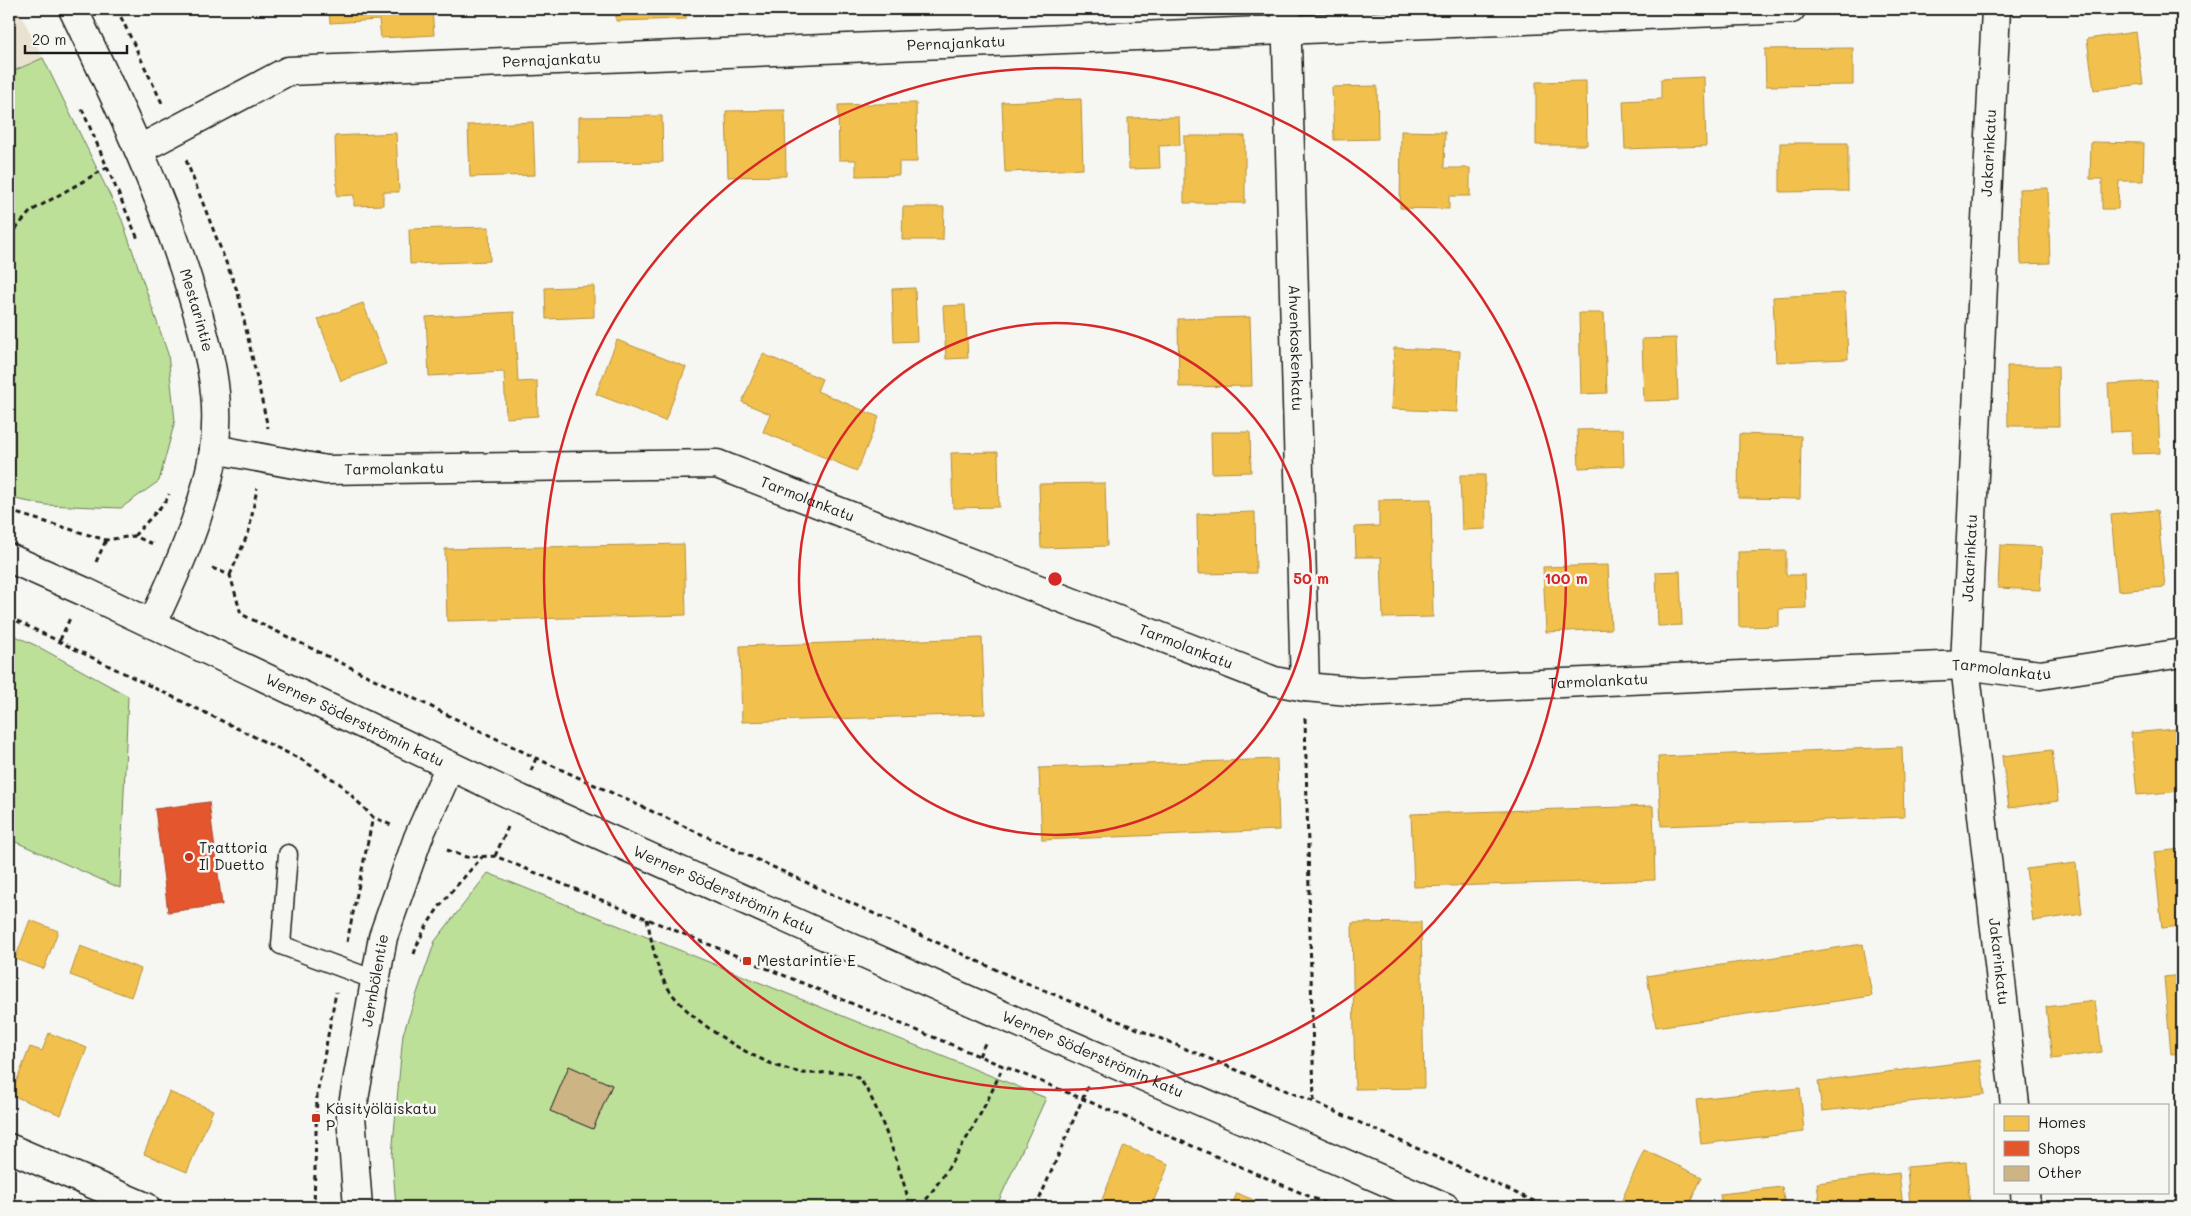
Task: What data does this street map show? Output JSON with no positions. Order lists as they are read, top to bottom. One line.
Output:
{"streets":{"street":["Pernajankatu","Jakarinkatu","Mestarintie","Ahvenkoskenkatu","Tarmolankatu","Werner Söderströmin katu","Jernbölentie"]},"crossings":[["Pernajankatu","Mestarintie"],["Pernajankatu","Ahvenkoskenkatu"],["Jakarinkatu","Tarmolankatu"],["Mestarintie","Tarmolankatu"],["Mestarintie","Werner Söderströmin katu"],["Ahvenkoskenkatu","Tarmolankatu"],["Werner Söderströmin katu","Jernbölentie"]],"places":{"other":["Trattoria Il Duetto"],"transit":["Mestarintie E","Käsityöläiskatu P"]},"legend":["Homes","Shops","Other"],"scale_bar":"20 m","rings":["50 m","100 m"]}
